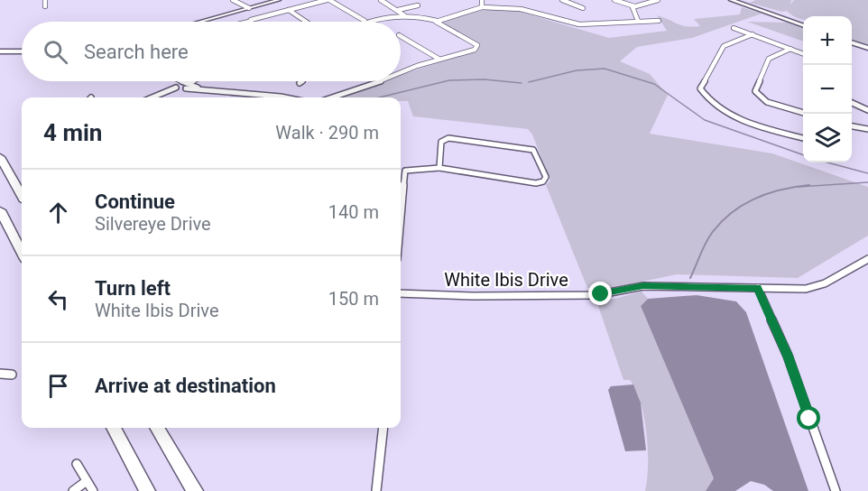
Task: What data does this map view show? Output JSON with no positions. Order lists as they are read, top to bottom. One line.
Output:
{"streets":{"street":["White Ibis Drive"]},"page":{"map_buttons":["+","−"],"search":"Search here","heading":["4 min","Walk · 290 m"],"list":[["Continue","Silvereye Drive","140 m"],["Turn left","White Ibis Drive","150 m"],"Arrive at destination"]}}
